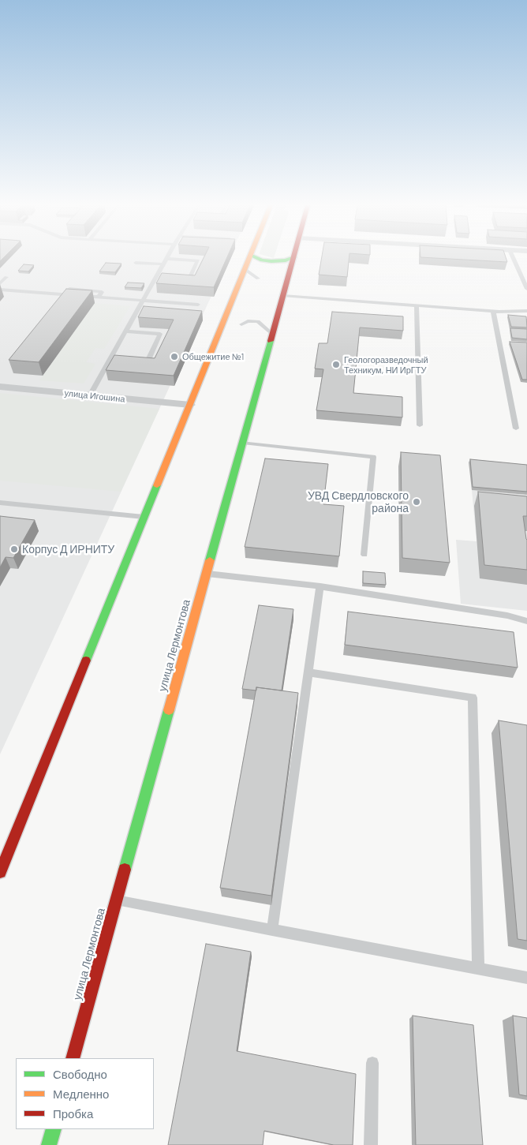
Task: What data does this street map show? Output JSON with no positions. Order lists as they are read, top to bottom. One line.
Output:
{"streets":{"main road":["улица Лермонтова"],"street":["улица Игошина"]},"places":["Общежитие №1","Геологоразведочный Техникум, НИ ИрГТУ","УВД Свердловского района","Корпус Д ИРНИТУ"],"legend":["Свободно","Медленно","Пробка"]}
